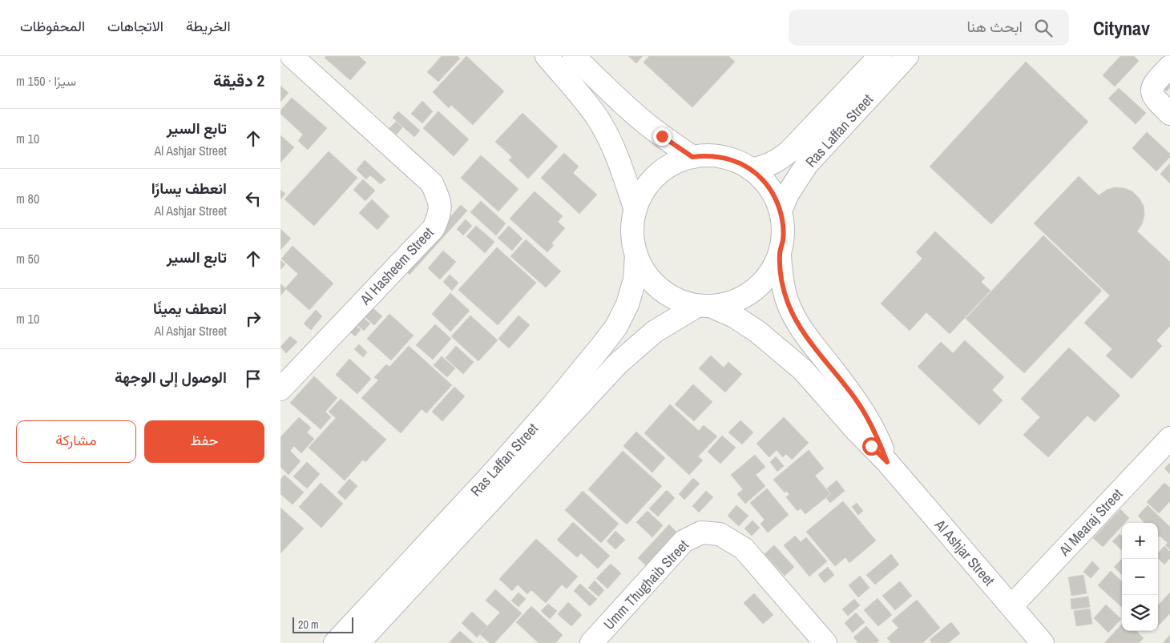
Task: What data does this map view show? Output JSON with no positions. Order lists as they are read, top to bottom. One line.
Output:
{"streets":{"street":["Ras Laffan Street","Al Hasheem Street","Al Mearaj Street","Al Ashjar Street","Umm Thughaib Street"]},"crossings":[["Ras Laffan Street","Al Ashjar Street"],["Al Mearaj Street","Al Ashjar Street"]],"scale_bar":"20 m","page":{"header":"Citynav","search":"ابحث هنا","nav":["الخريطة","الاتجاهات","المحفوظات"],"heading":["2 دقيقة","سيرًا · 150 m"],"list":[["تابع السير","Al Ashjar Street","10 m"],["انعطف يسارًا","Al Ashjar Street","80 m"],["تابع السير","50 m"],["انعطف يمينًا","Al Ashjar Street","10 m"],"الوصول إلى الوجهة"],"buttons":["حفظ","مشاركة"],"map_buttons":["+","−"],"scale":"20 m"}}
